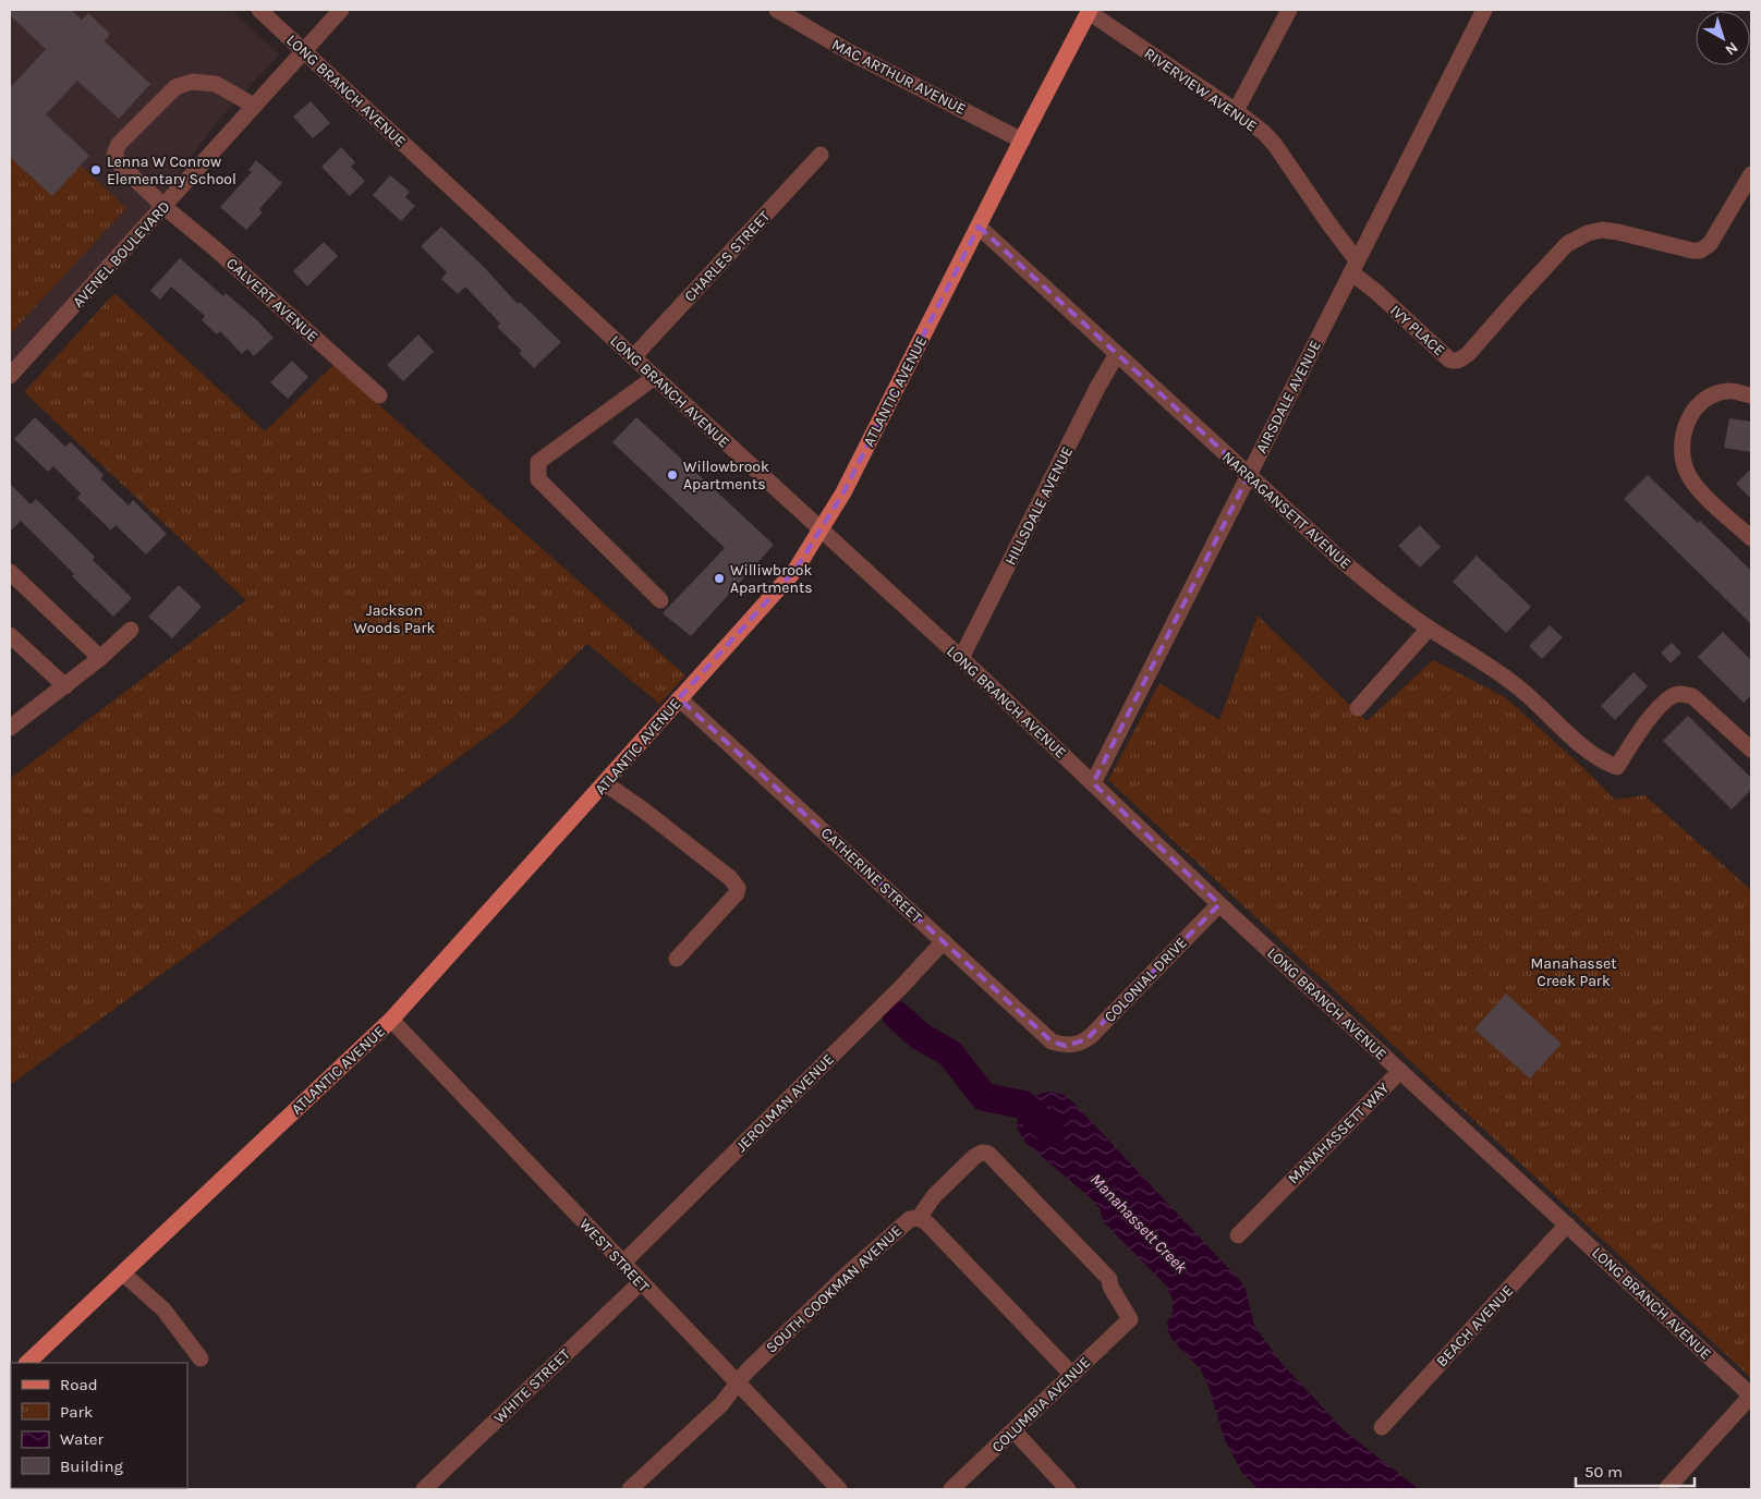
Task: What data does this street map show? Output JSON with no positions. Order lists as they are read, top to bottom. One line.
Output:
{"streets":{"main road":["ATLANTIC AVENUE"],"street":["MAC ARTHUR AVENUE","RIVERVIEW AVENUE","LONG BRANCH AVENUE","AVENEL BOULEVARD","CHARLES STREET","CALVERT AVENUE","IVY PLACE","AIRSDALE AVENUE","HILLSDALE AVENUE","NARRAGANSETT AVENUE","CATHERINE STREET","COLONIAL DRIVE","JEROLMAN AVENUE","MANAHASSETT WAY","WEST STREET","SOUTH COOKMAN AVENUE","BEACH AVENUE","WHITE STREET","COLUMBIA AVENUE"]},"crossings":[["MAC ARTHUR AVENUE","ATLANTIC AVENUE"],["RIVERVIEW AVENUE","IVY PLACE"],["RIVERVIEW AVENUE","ATLANTIC AVENUE"],["RIVERVIEW AVENUE","AIRSDALE AVENUE"],["LONG BRANCH AVENUE","AVENEL BOULEVARD"],["LONG BRANCH AVENUE","CHARLES STREET"],["LONG BRANCH AVENUE","ATLANTIC AVENUE"],["LONG BRANCH AVENUE","AIRSDALE AVENUE"],["LONG BRANCH AVENUE","HILLSDALE AVENUE"],["LONG BRANCH AVENUE","COLONIAL DRIVE"],["LONG BRANCH AVENUE","MANAHASSETT WAY"],["LONG BRANCH AVENUE","BEACH AVENUE"],["AVENEL BOULEVARD","CALVERT AVENUE"],["IVY PLACE","AIRSDALE AVENUE"],["ATLANTIC AVENUE","NARRAGANSETT AVENUE"],["ATLANTIC AVENUE","CATHERINE STREET"],["ATLANTIC AVENUE","WEST STREET"],["AIRSDALE AVENUE","NARRAGANSETT AVENUE"],["HILLSDALE AVENUE","NARRAGANSETT AVENUE"],["CATHERINE STREET","COLONIAL DRIVE"],["CATHERINE STREET","JEROLMAN AVENUE"],["JEROLMAN AVENUE","WEST STREET"],["WEST STREET","SOUTH COOKMAN AVENUE"],["WEST STREET","WHITE STREET"],["SOUTH COOKMAN AVENUE","COLUMBIA AVENUE"]],"water":["Manahassett Creek"],"parks":["Jackson Woods Park","Manahasset Creek Park"],"places":["Lenna W Conrow Elementary School","Willowbrook Apartments","Williwbrook Apartments"],"legend":["Road","Park","Water","Building"],"scale_bar":"50 m","north":"bottom right"}
